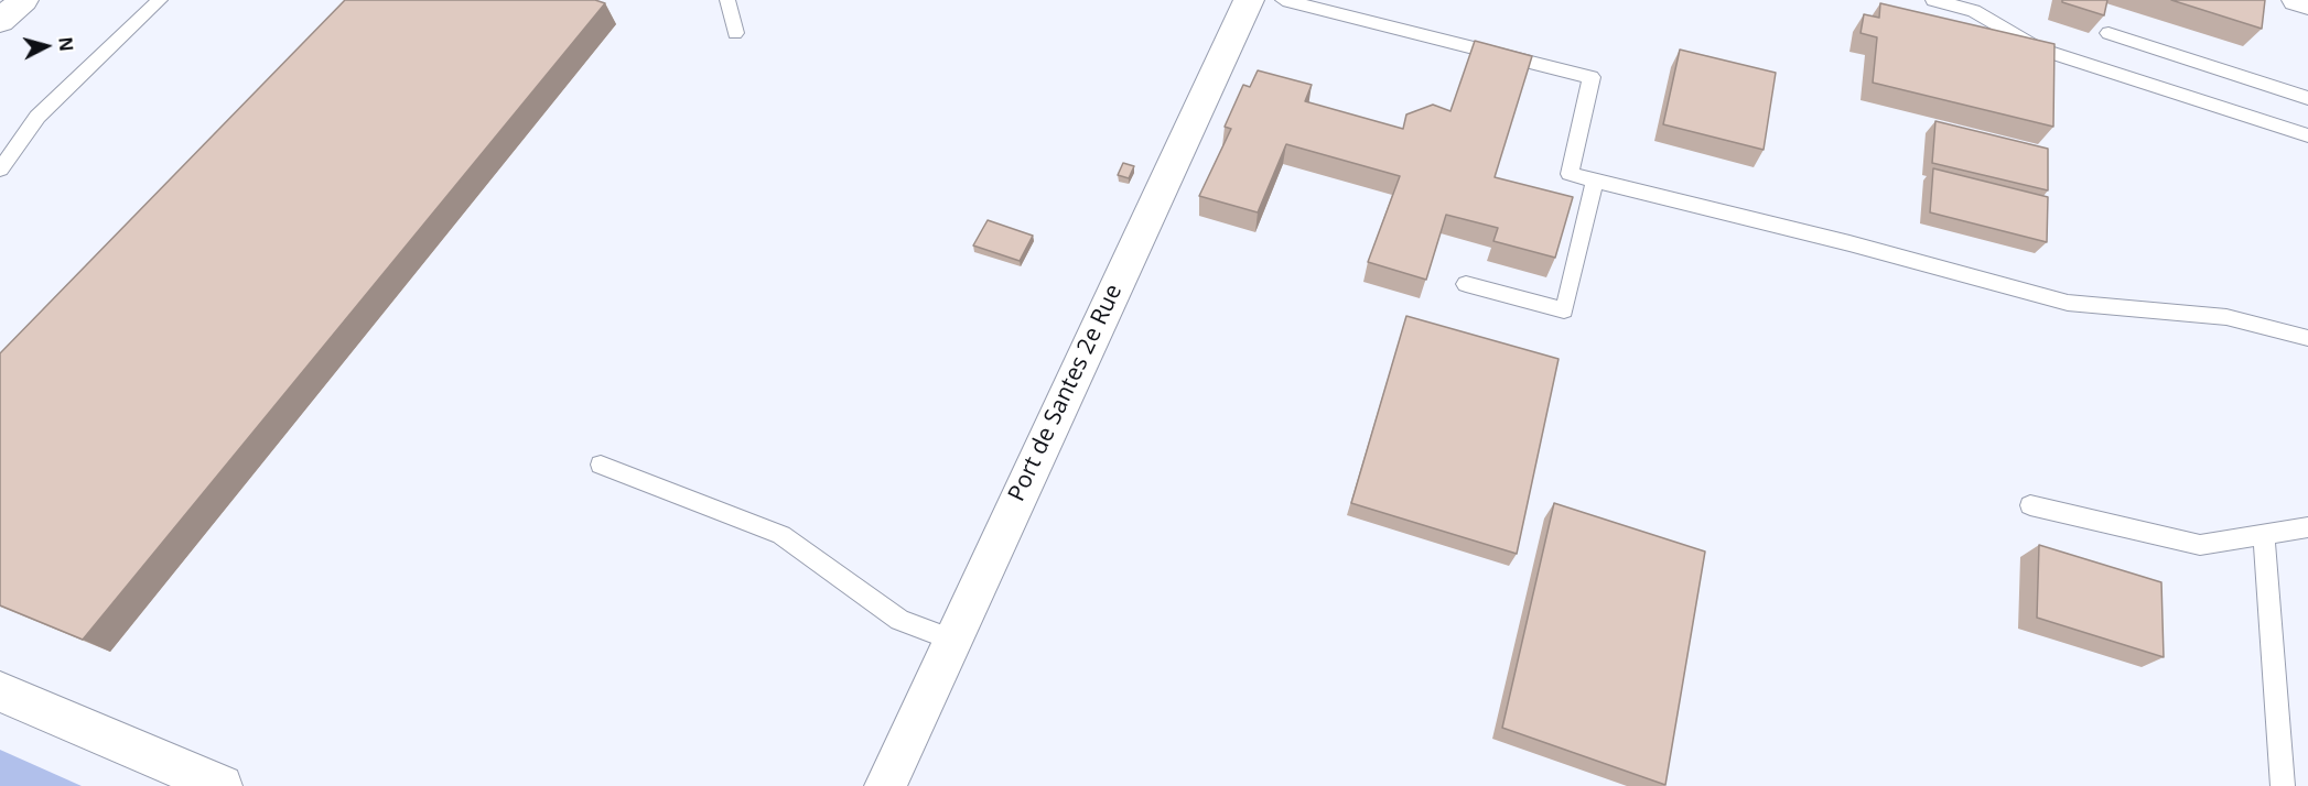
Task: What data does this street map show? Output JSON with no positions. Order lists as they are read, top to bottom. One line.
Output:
{"streets":{"street":["Port de Santes 2e Rue"]},"north":"right"}
